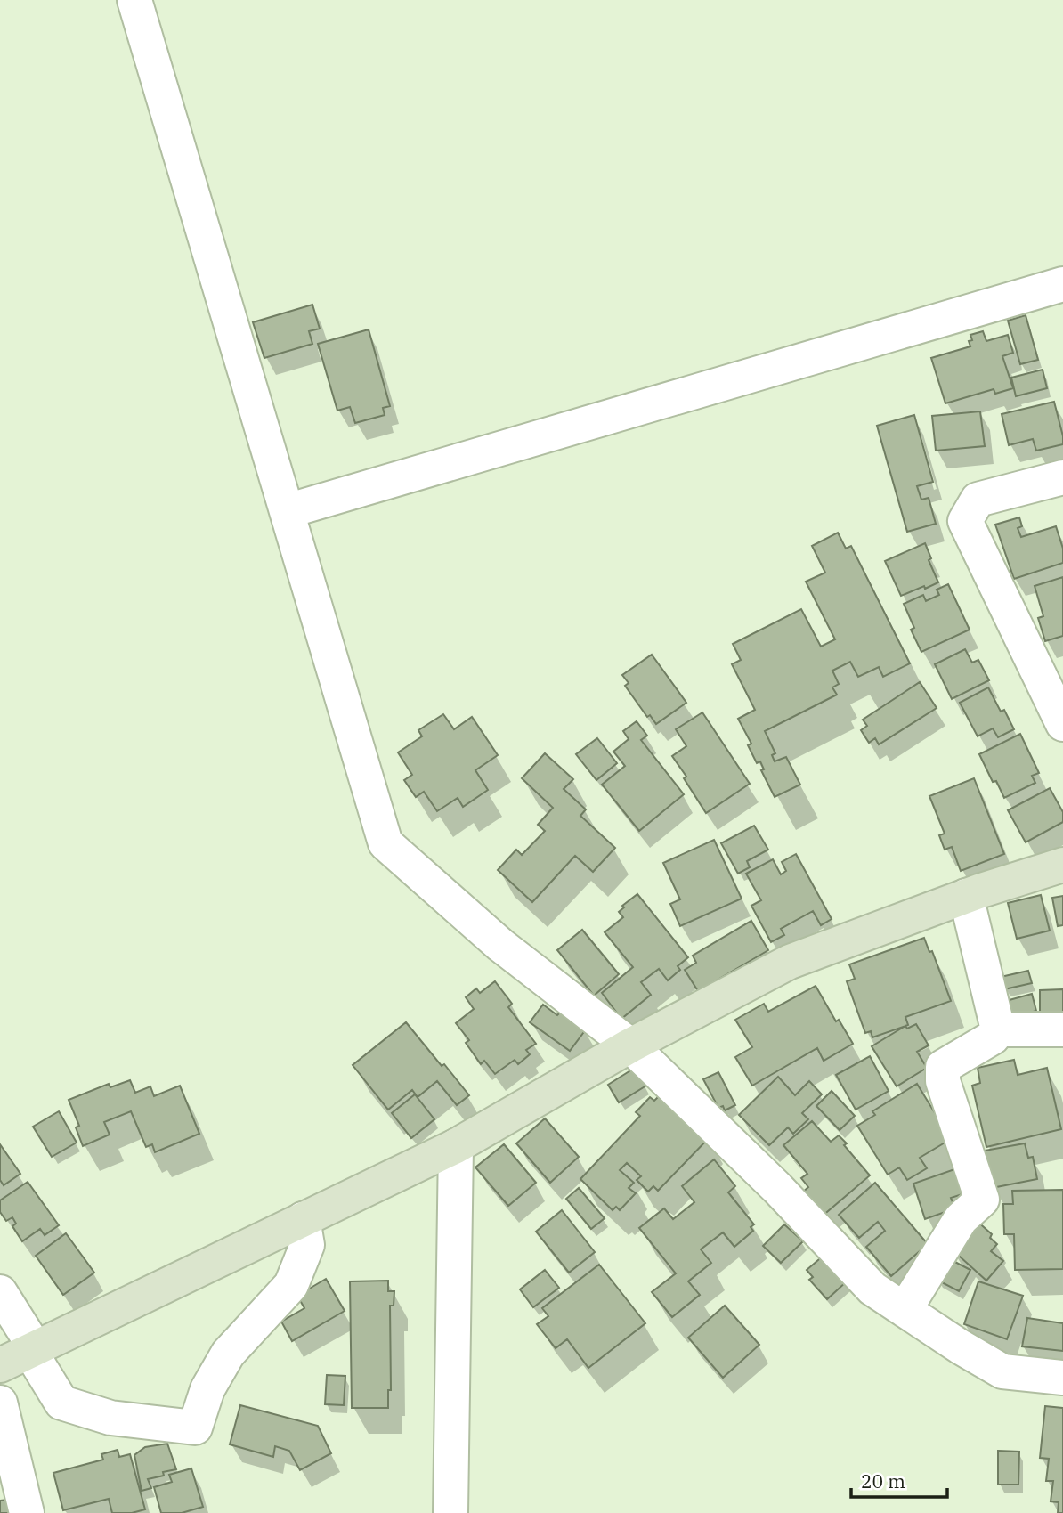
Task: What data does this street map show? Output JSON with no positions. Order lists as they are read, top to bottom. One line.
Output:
{"scale_bar":"20 m"}
